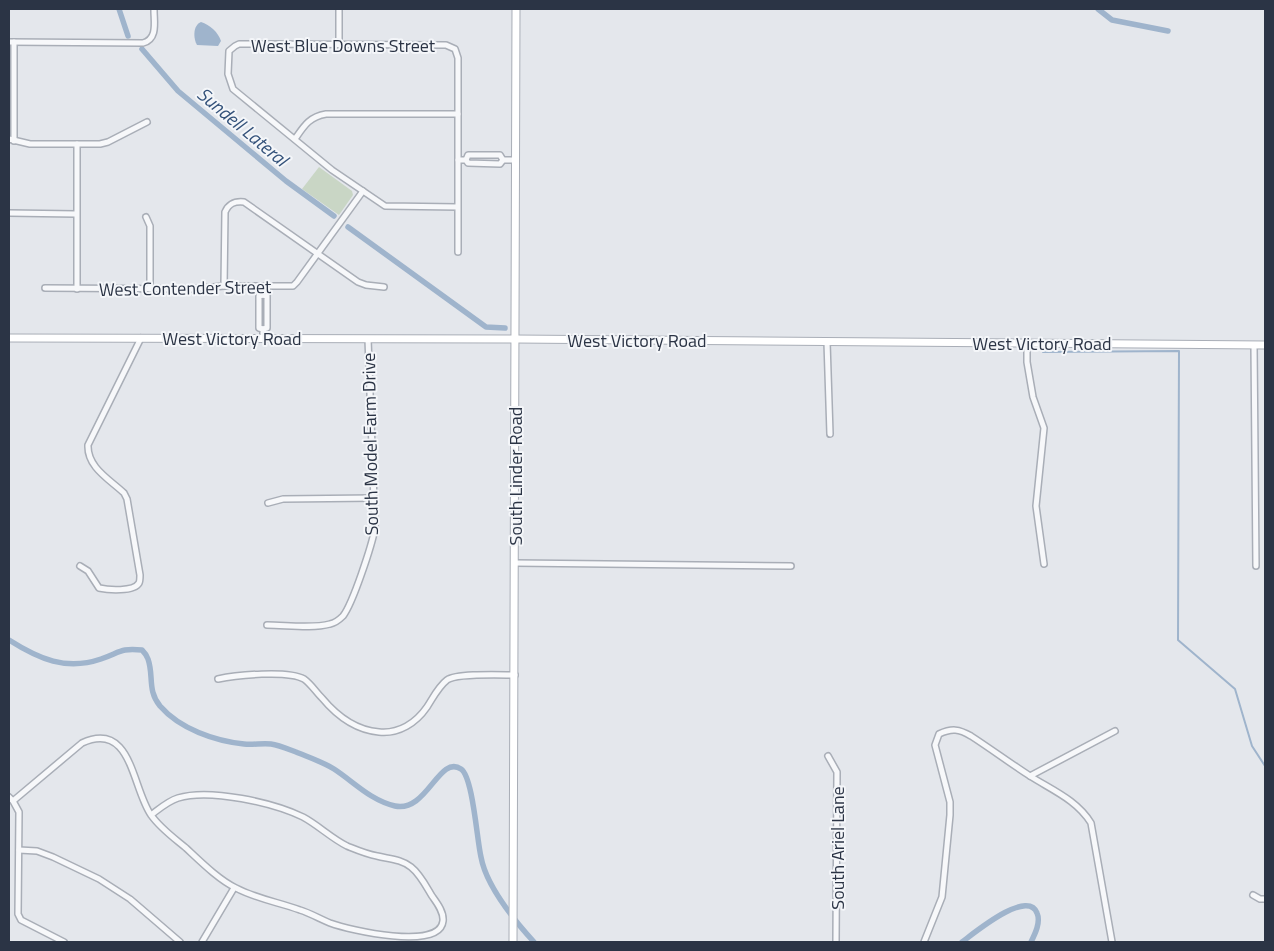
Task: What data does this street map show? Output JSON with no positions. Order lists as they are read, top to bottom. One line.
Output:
{"streets":{"main road":["West Victory Road","South Linder Road"],"street":["West Blue Downs Street","West Contender Street","South Model Farm Drive","South Ariel Lane"]},"crossings":[["West Victory Road","South Model Farm Drive"],["West Victory Road","South Linder Road"]],"water":["Sundell Lateral"]}
